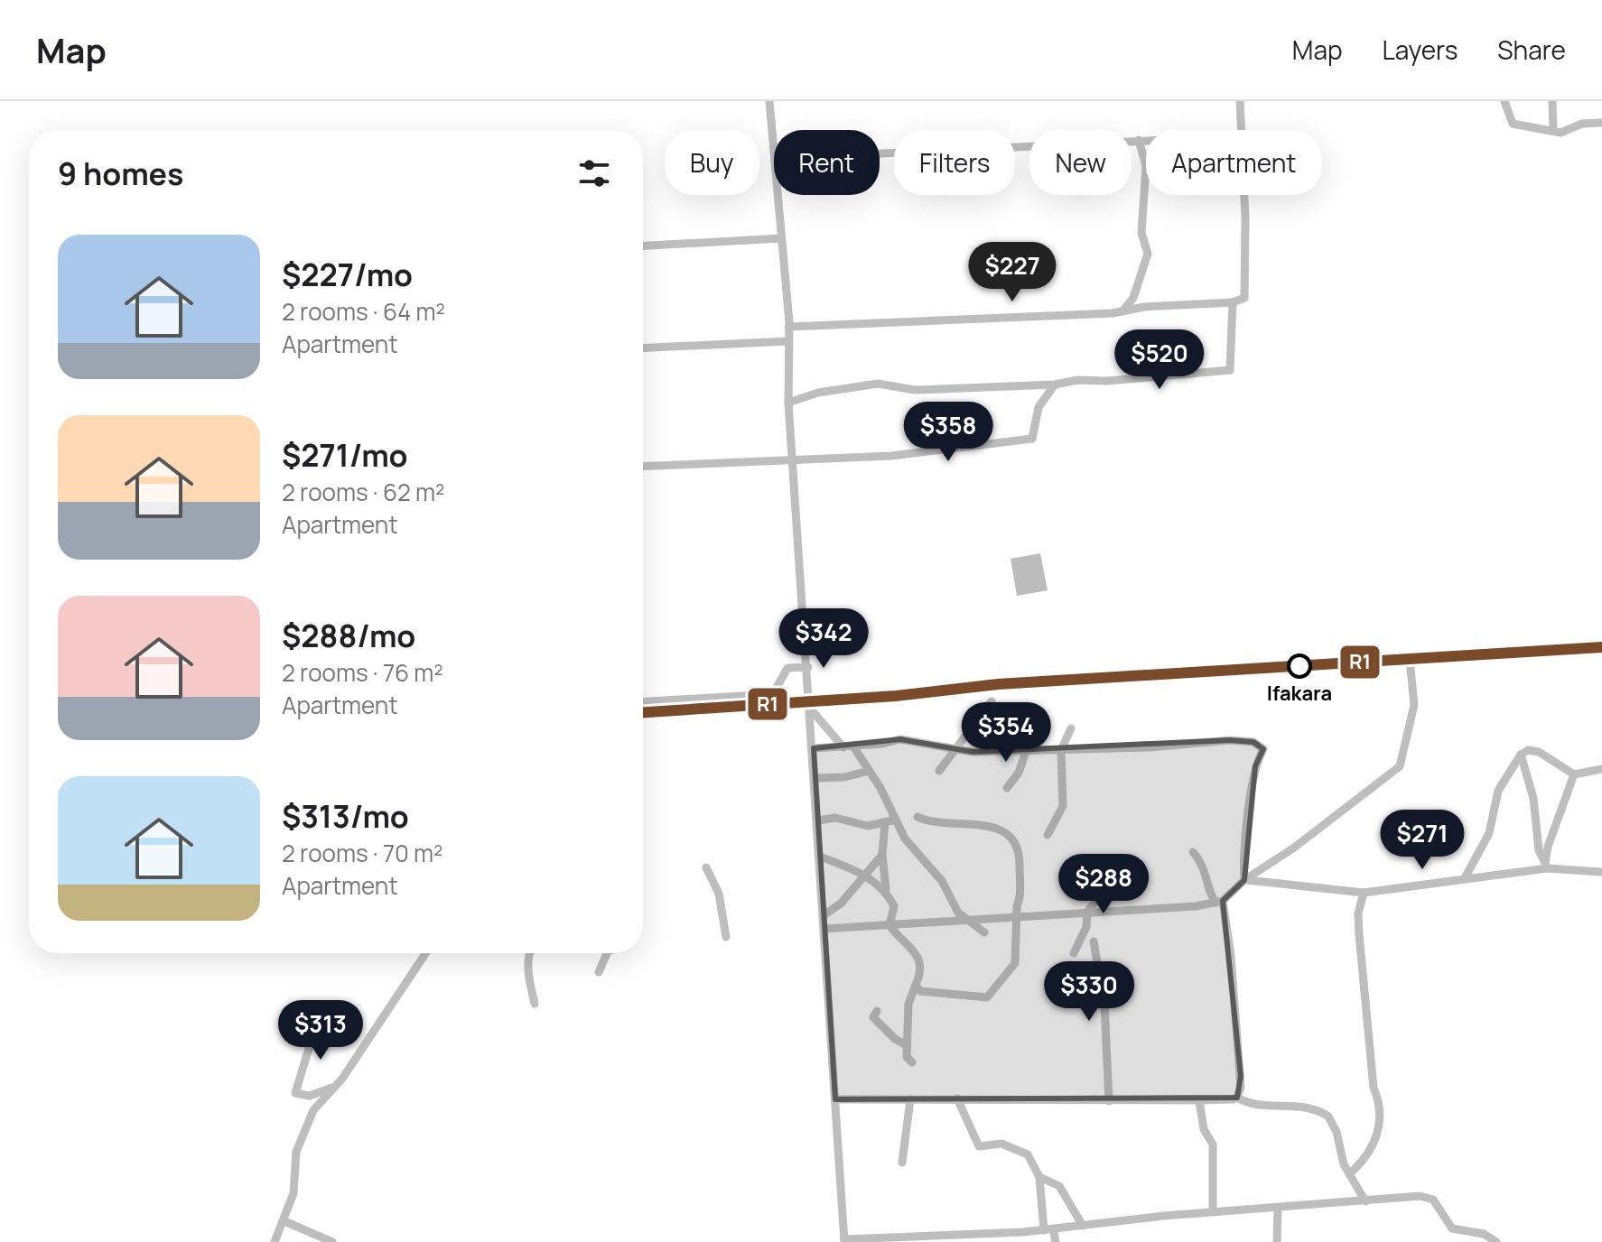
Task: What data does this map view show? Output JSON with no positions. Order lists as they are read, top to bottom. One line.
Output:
{"places":["Ifakara"],"lines":["transit line R1"],"page":{"header":"Map","nav":["Map","Layers","Share"],"chip":["Buy","Rent","Filters","New","Apartment"],"heading":"9 homes","list":[{"name":"$227/mo","note":"2 rooms · 64 m² · Apartment"},{"name":"$271/mo","note":"2 rooms · 62 m² · Apartment"},{"name":"$288/mo","note":"2 rooms · 76 m² · Apartment"},{"name":"$313/mo","note":"2 rooms · 70 m² · Apartment"}],"price":["$227","$520","$358","$342","$354","$271","$288","$330","$313"]}}
